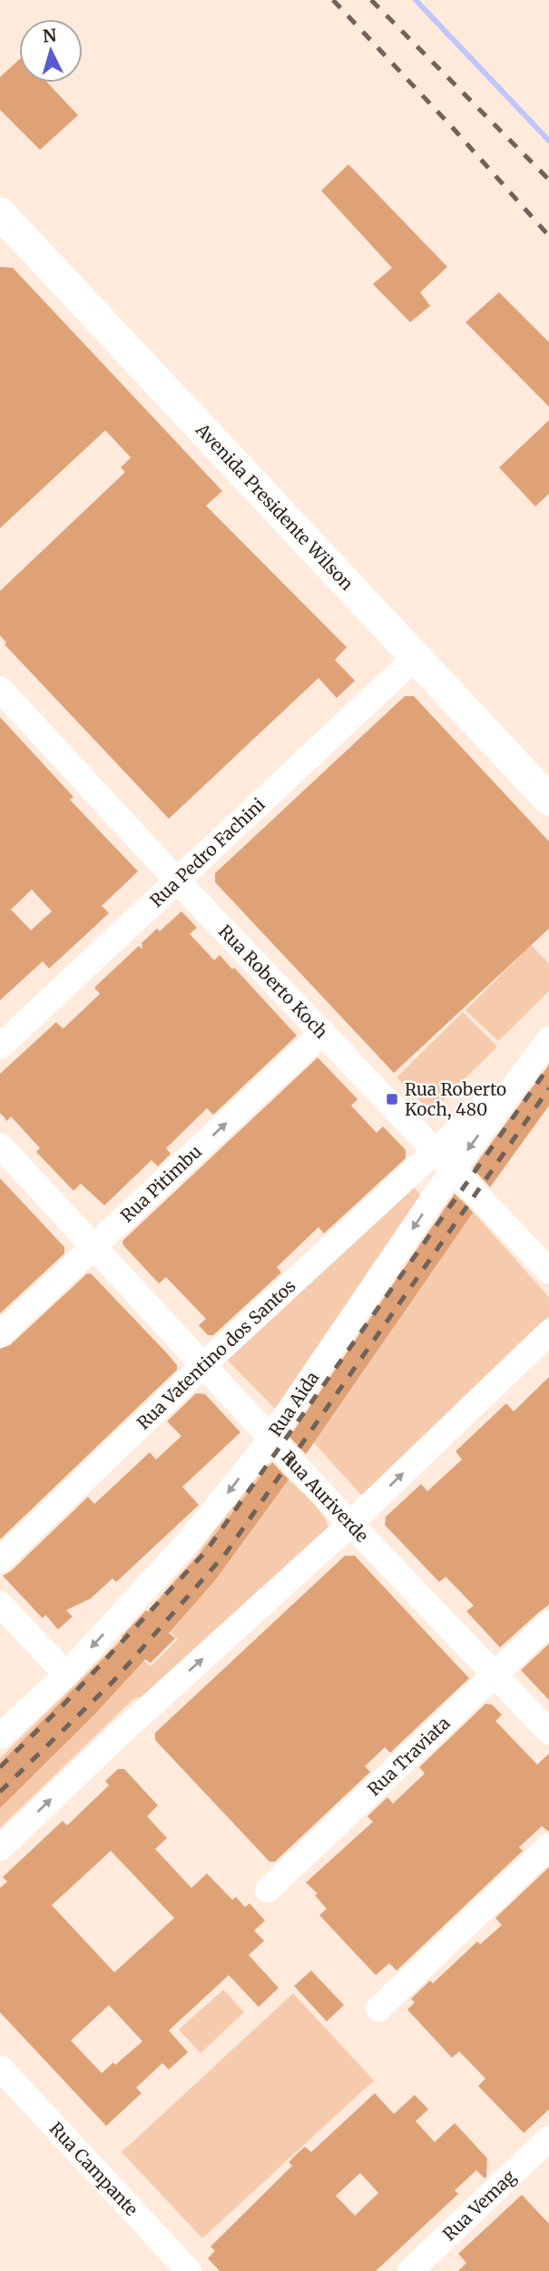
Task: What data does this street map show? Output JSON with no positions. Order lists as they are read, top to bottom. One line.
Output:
{"streets":{"main road":["Avenida Presidente Wilson"],"street":["Rua Pedro Fachini","Rua Roberto Koch","Rua Pitimbu","Rua Vatentino dos Santos","Rua Aida","Rua Auriverde","Rua Traviata","Rua Campante","Rua Vemag"]},"crossings":[["Avenida Presidente Wilson","Rua Pedro Fachini"],["Rua Pedro Fachini","Rua Roberto Koch"],["Rua Roberto Koch","Rua Pitimbu"],["Rua Roberto Koch","Rua Vatentino dos Santos"],["Rua Roberto Koch","Rua Aida"],["Rua Pitimbu","Rua Auriverde"],["Rua Vatentino dos Santos","Rua Aida"],["Rua Vatentino dos Santos","Rua Auriverde"],["Rua Aida","Rua Auriverde"],["Rua Auriverde","Rua Traviata"]],"one_way":["Rua Pitimbu"],"places":{"transit":["Rua Roberto Koch, 480"]},"north":"top"}
